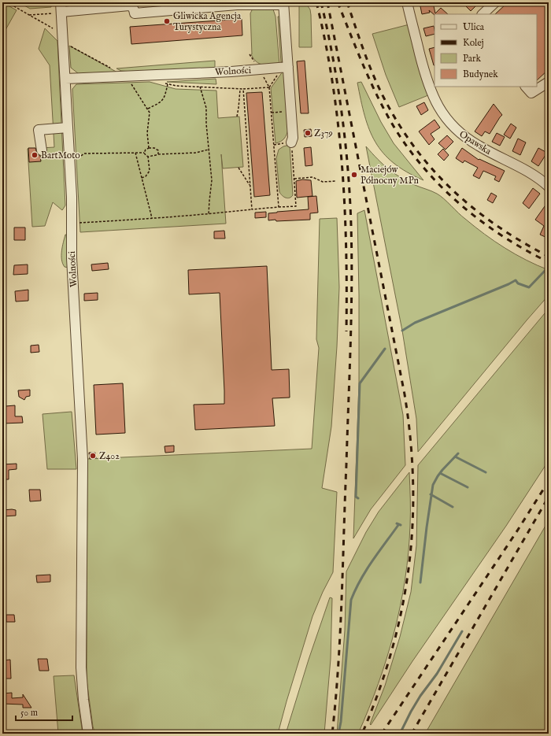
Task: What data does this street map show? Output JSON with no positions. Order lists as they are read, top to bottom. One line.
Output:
{"streets":{"street":["Wolności","Opawska"]},"places":["Gliwicka Agencja Turystyczna","Z379","BartMoto","Maciejów Północny MPn","Z402"],"legend":["Ulica","Kolej","Park","Budynek"],"scale_bar":"50 m"}
